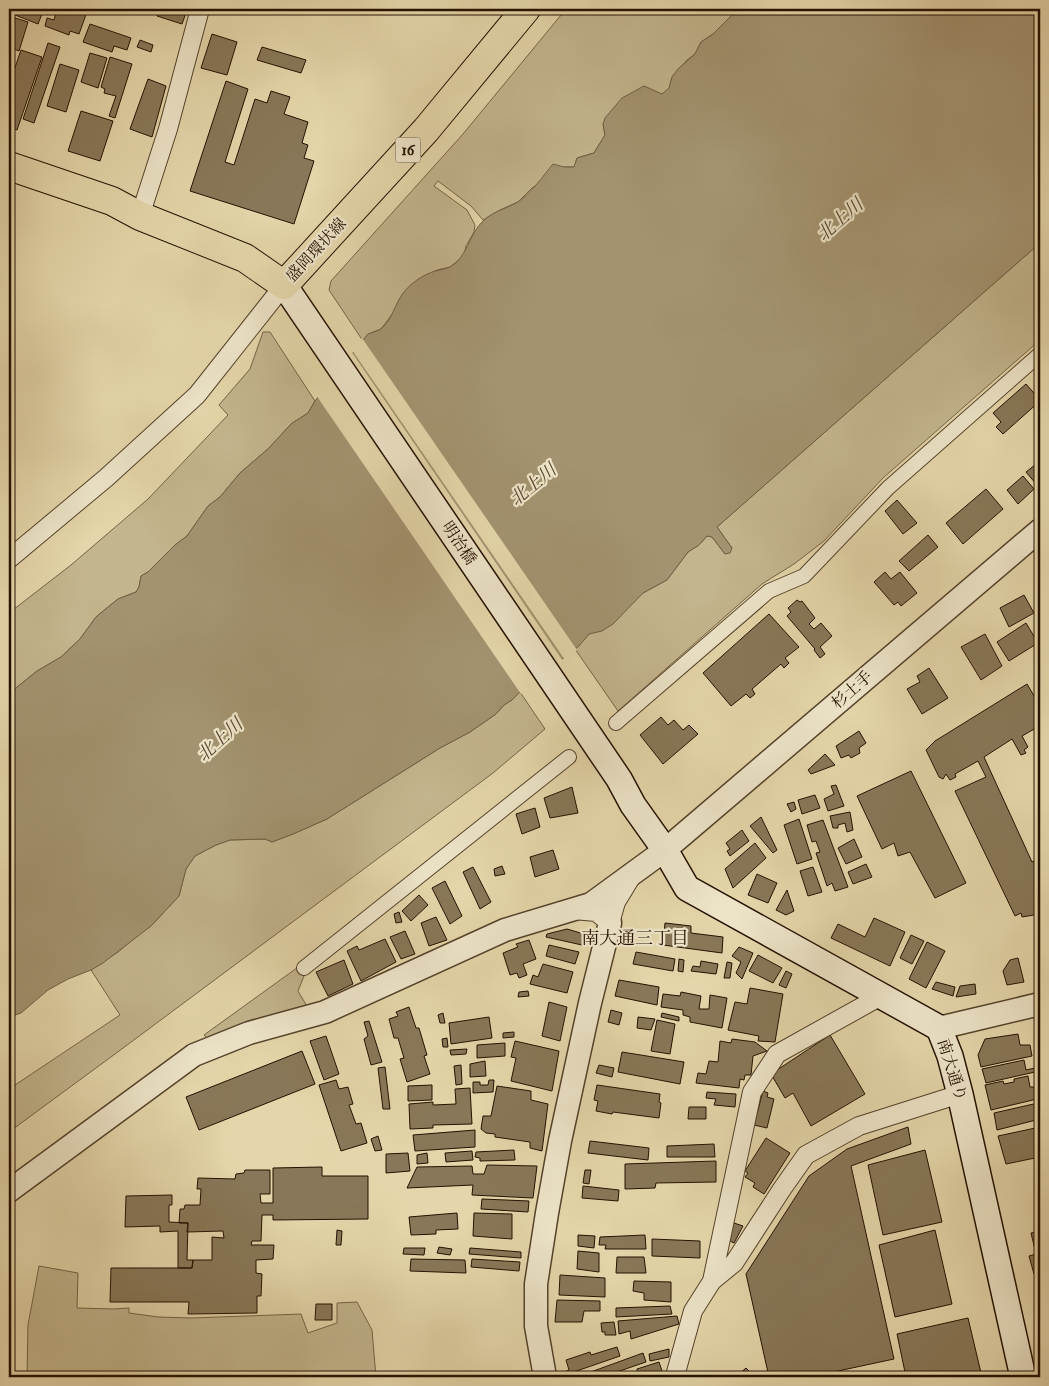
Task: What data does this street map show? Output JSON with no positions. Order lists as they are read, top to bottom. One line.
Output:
{"streets":{"main road":["16","盛岡環状線","明治橋","南大通り"],"street":["杉土手"]},"crossings":[["盛岡環状線","明治橋"],["明治橋","杉土手"],["明治橋","南大通り"],["杉土手","南大通り"]],"districts":["南大通三丁目"],"water":["北上川"]}
